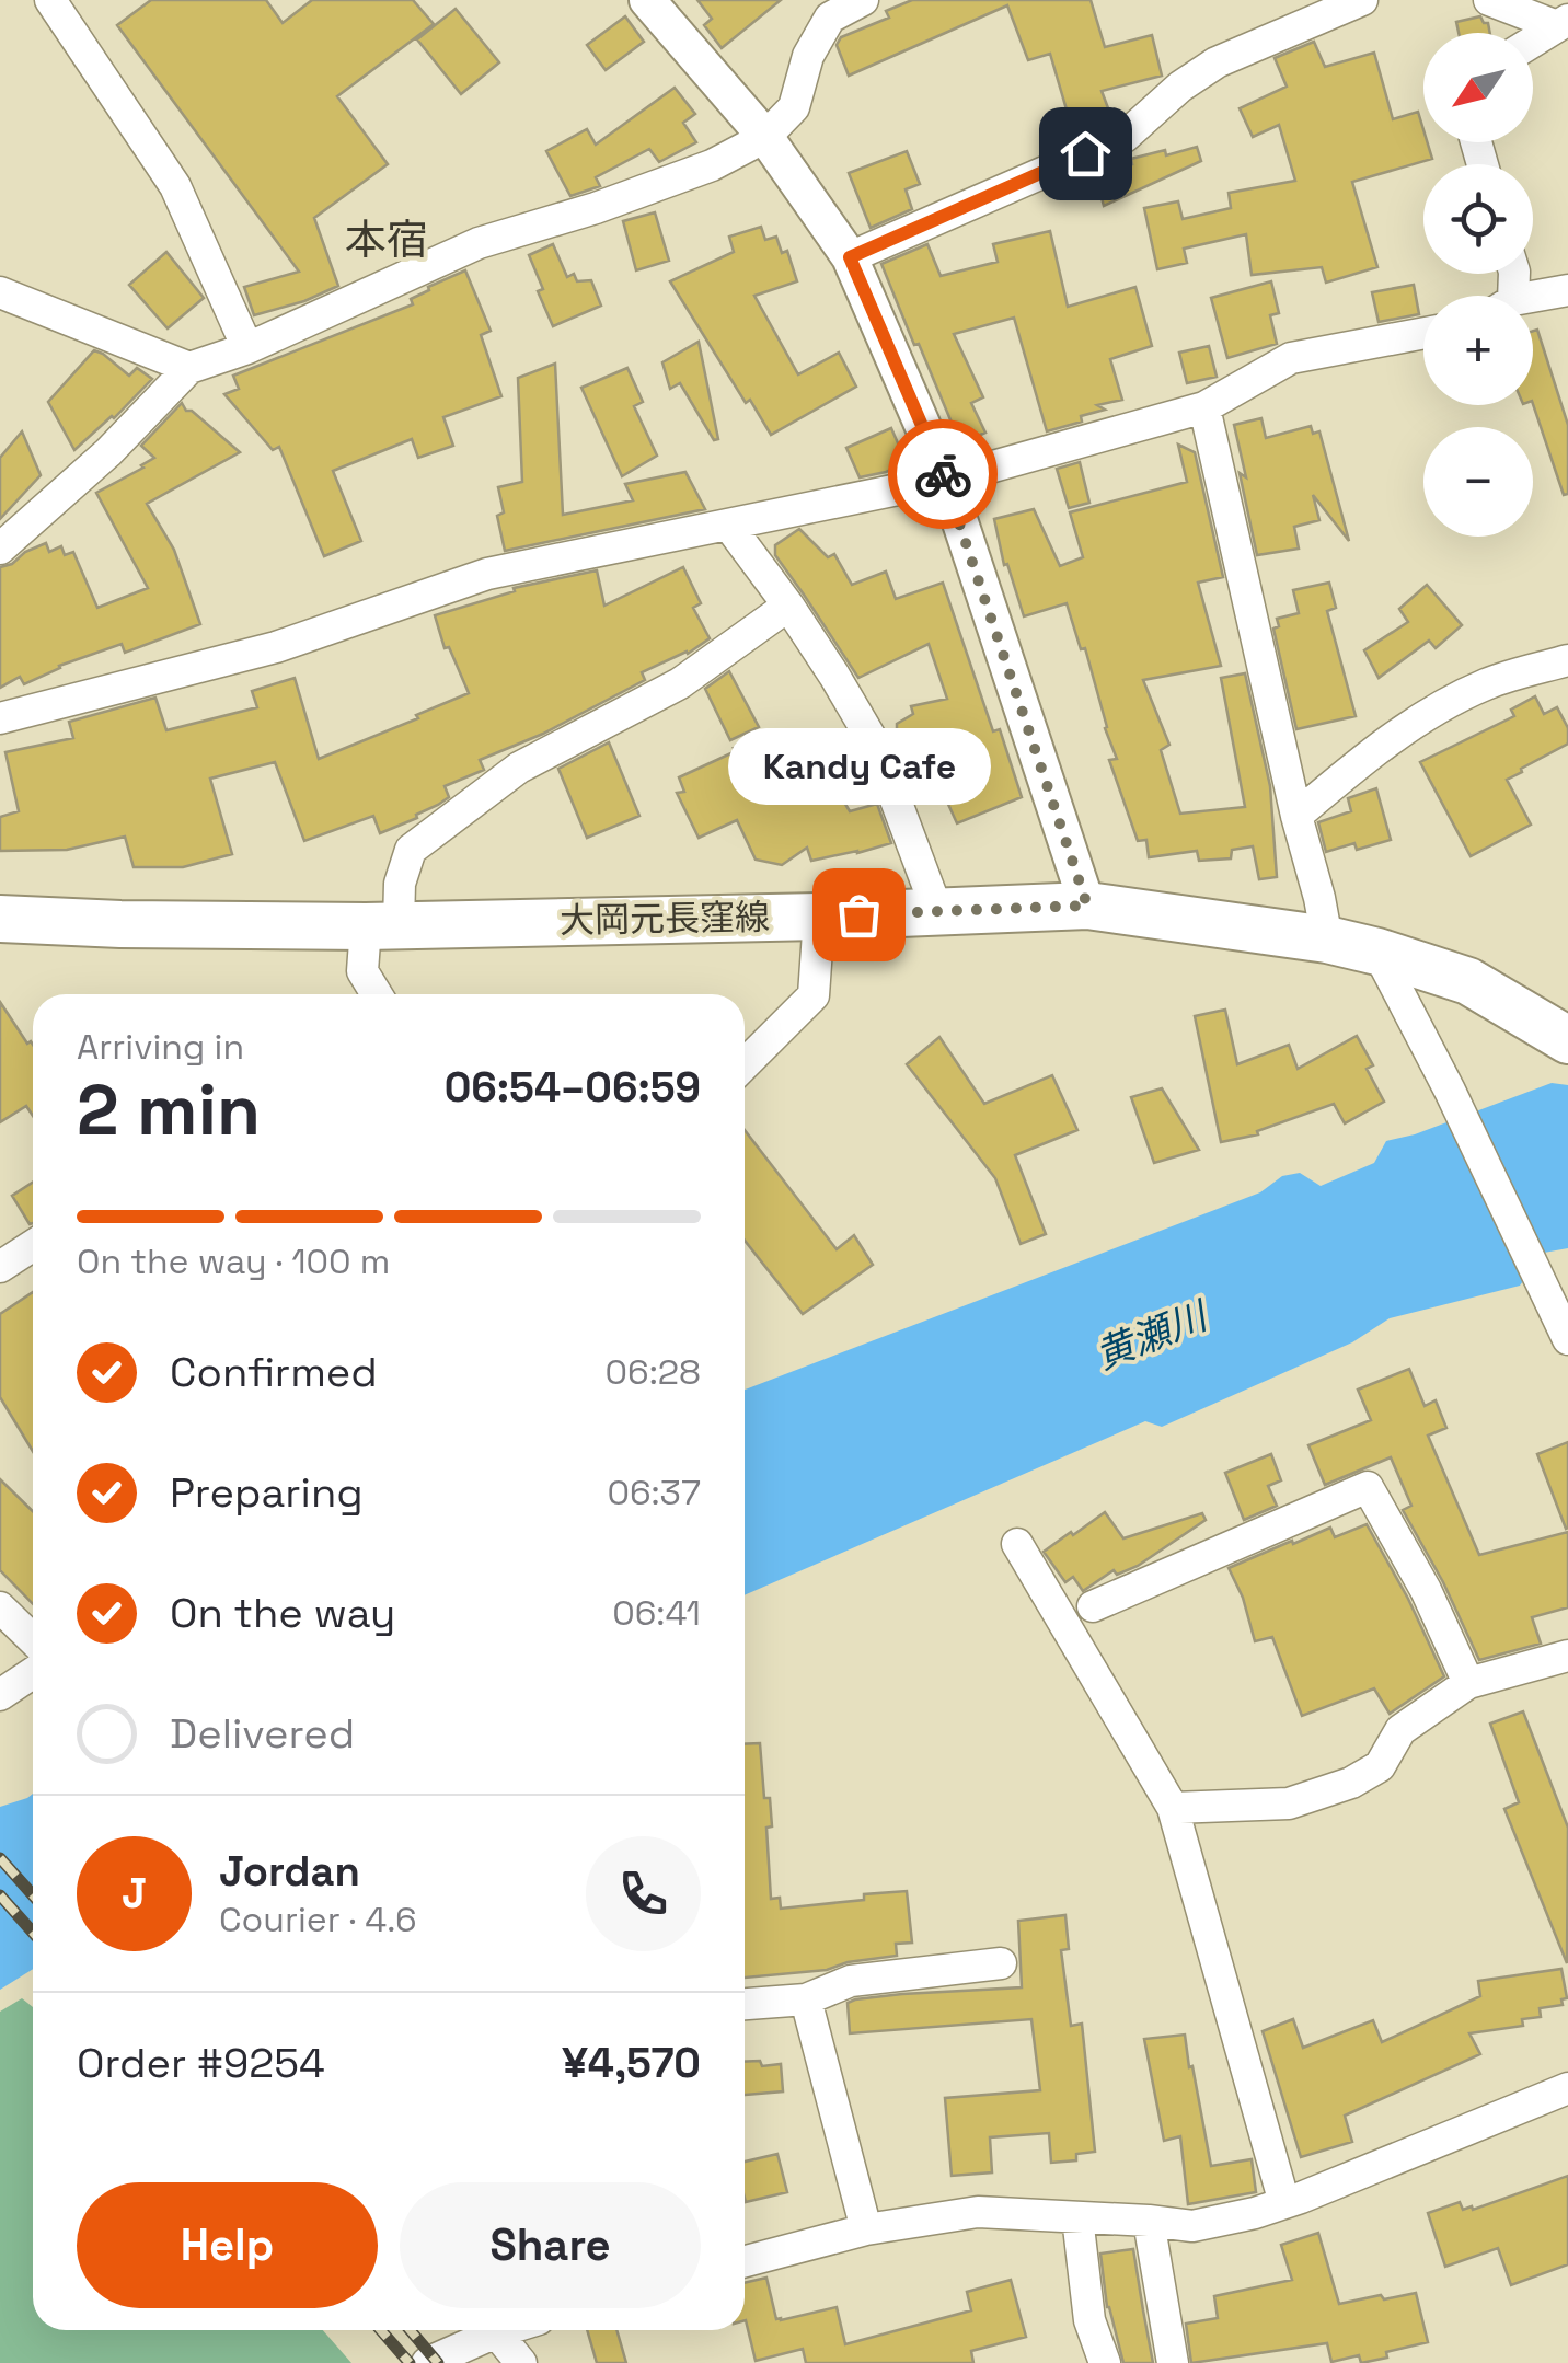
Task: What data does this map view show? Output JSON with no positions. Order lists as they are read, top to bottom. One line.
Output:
{"streets":{"main road":["大岡元長窪線"]},"districts":["本宿"],"water":["黄瀬川"],"places":["Kandy Cafe"],"north":"bottom left","page":{"map_buttons":["+","−"],"bubble":"Kandy Cafe","heading":["2 min","Arriving in","06:54–06:59"],"panel":["Jordan","Courier · 4.6","Order #9254","¥4,570"],"bar":"On the way · 100 m","list":[["Confirmed","06:28"],["Preparing","06:37"],["On the way","06:41"],"Delivered"],"round":"J","buttons":["Help","Share"]}}
